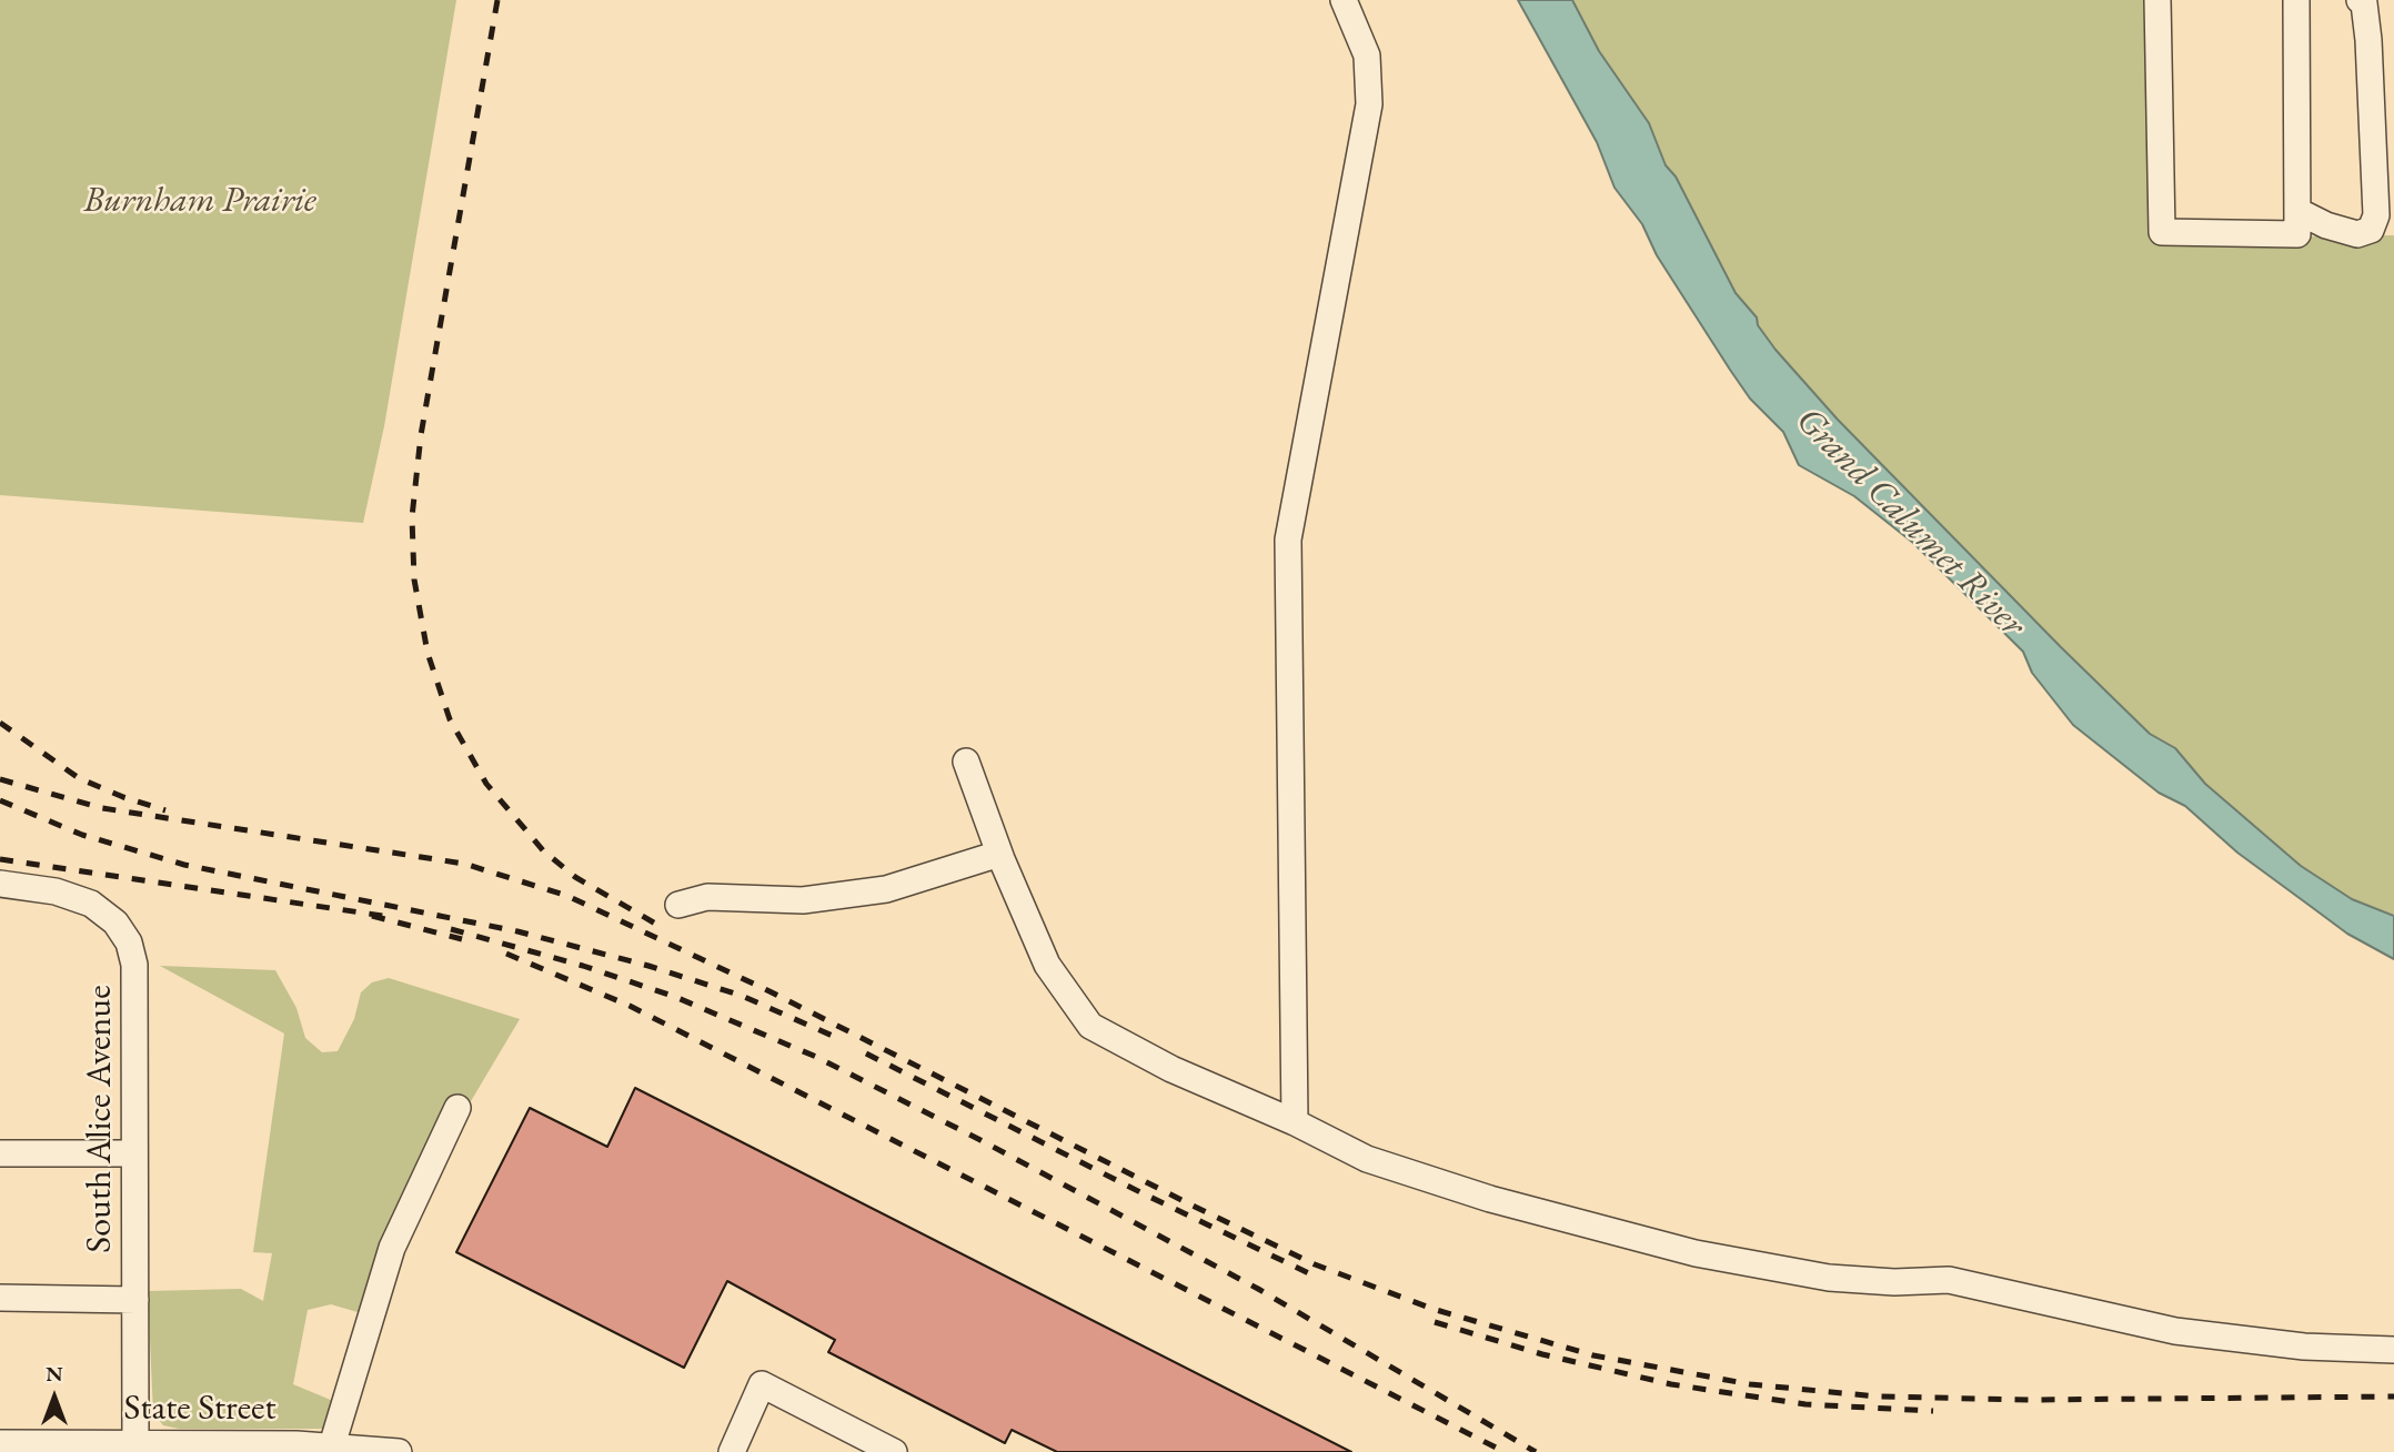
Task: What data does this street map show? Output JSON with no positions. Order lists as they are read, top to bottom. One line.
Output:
{"streets":{"street":["South Alice Avenue","State Street"]},"crossings":[["South Alice Avenue","State Street"]],"water":["Grand Calumet River"],"parks":["Burnham Prairie"],"north":"top"}
